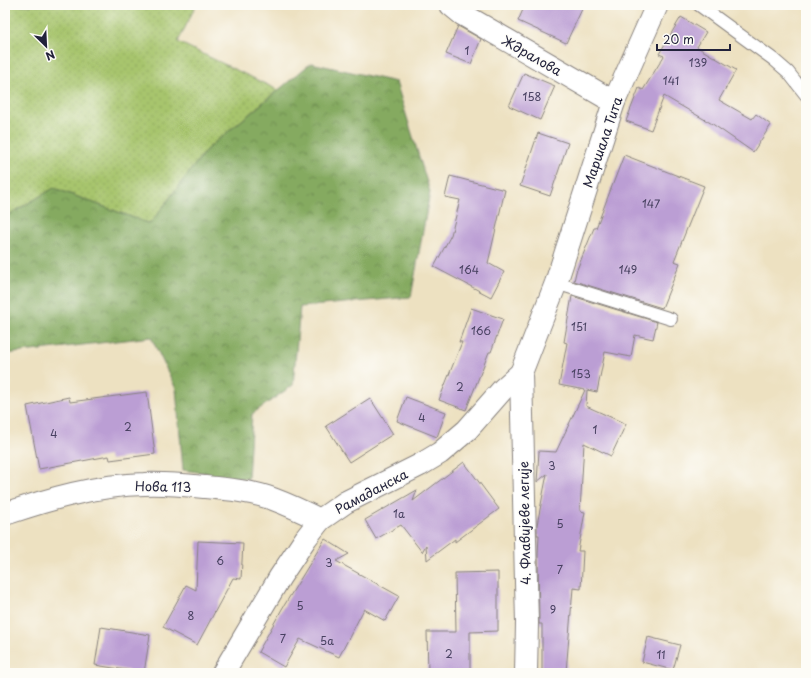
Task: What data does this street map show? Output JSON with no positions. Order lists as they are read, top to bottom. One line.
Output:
{"streets":{"street":["Ждралова","Маршала Тита","Нова 113","Рамаданска","4. Флавијеве легије"]},"crossings":[["Ждралова","Маршала Тита"],["Маршала Тита","Рамаданска"],["Маршала Тита","4. Флавијеве легије"],["Нова 113","Рамаданска"],["Рамаданска","4. Флавијеве легије"]],"house_numbers":["1","139","141","158","147","164","149","151","166","153","2","4","2","1","4","3","1a","5","6","3","7","5","9","8","7","5a","2","11"],"scale_bar":"20 m","north":"bottom right"}
